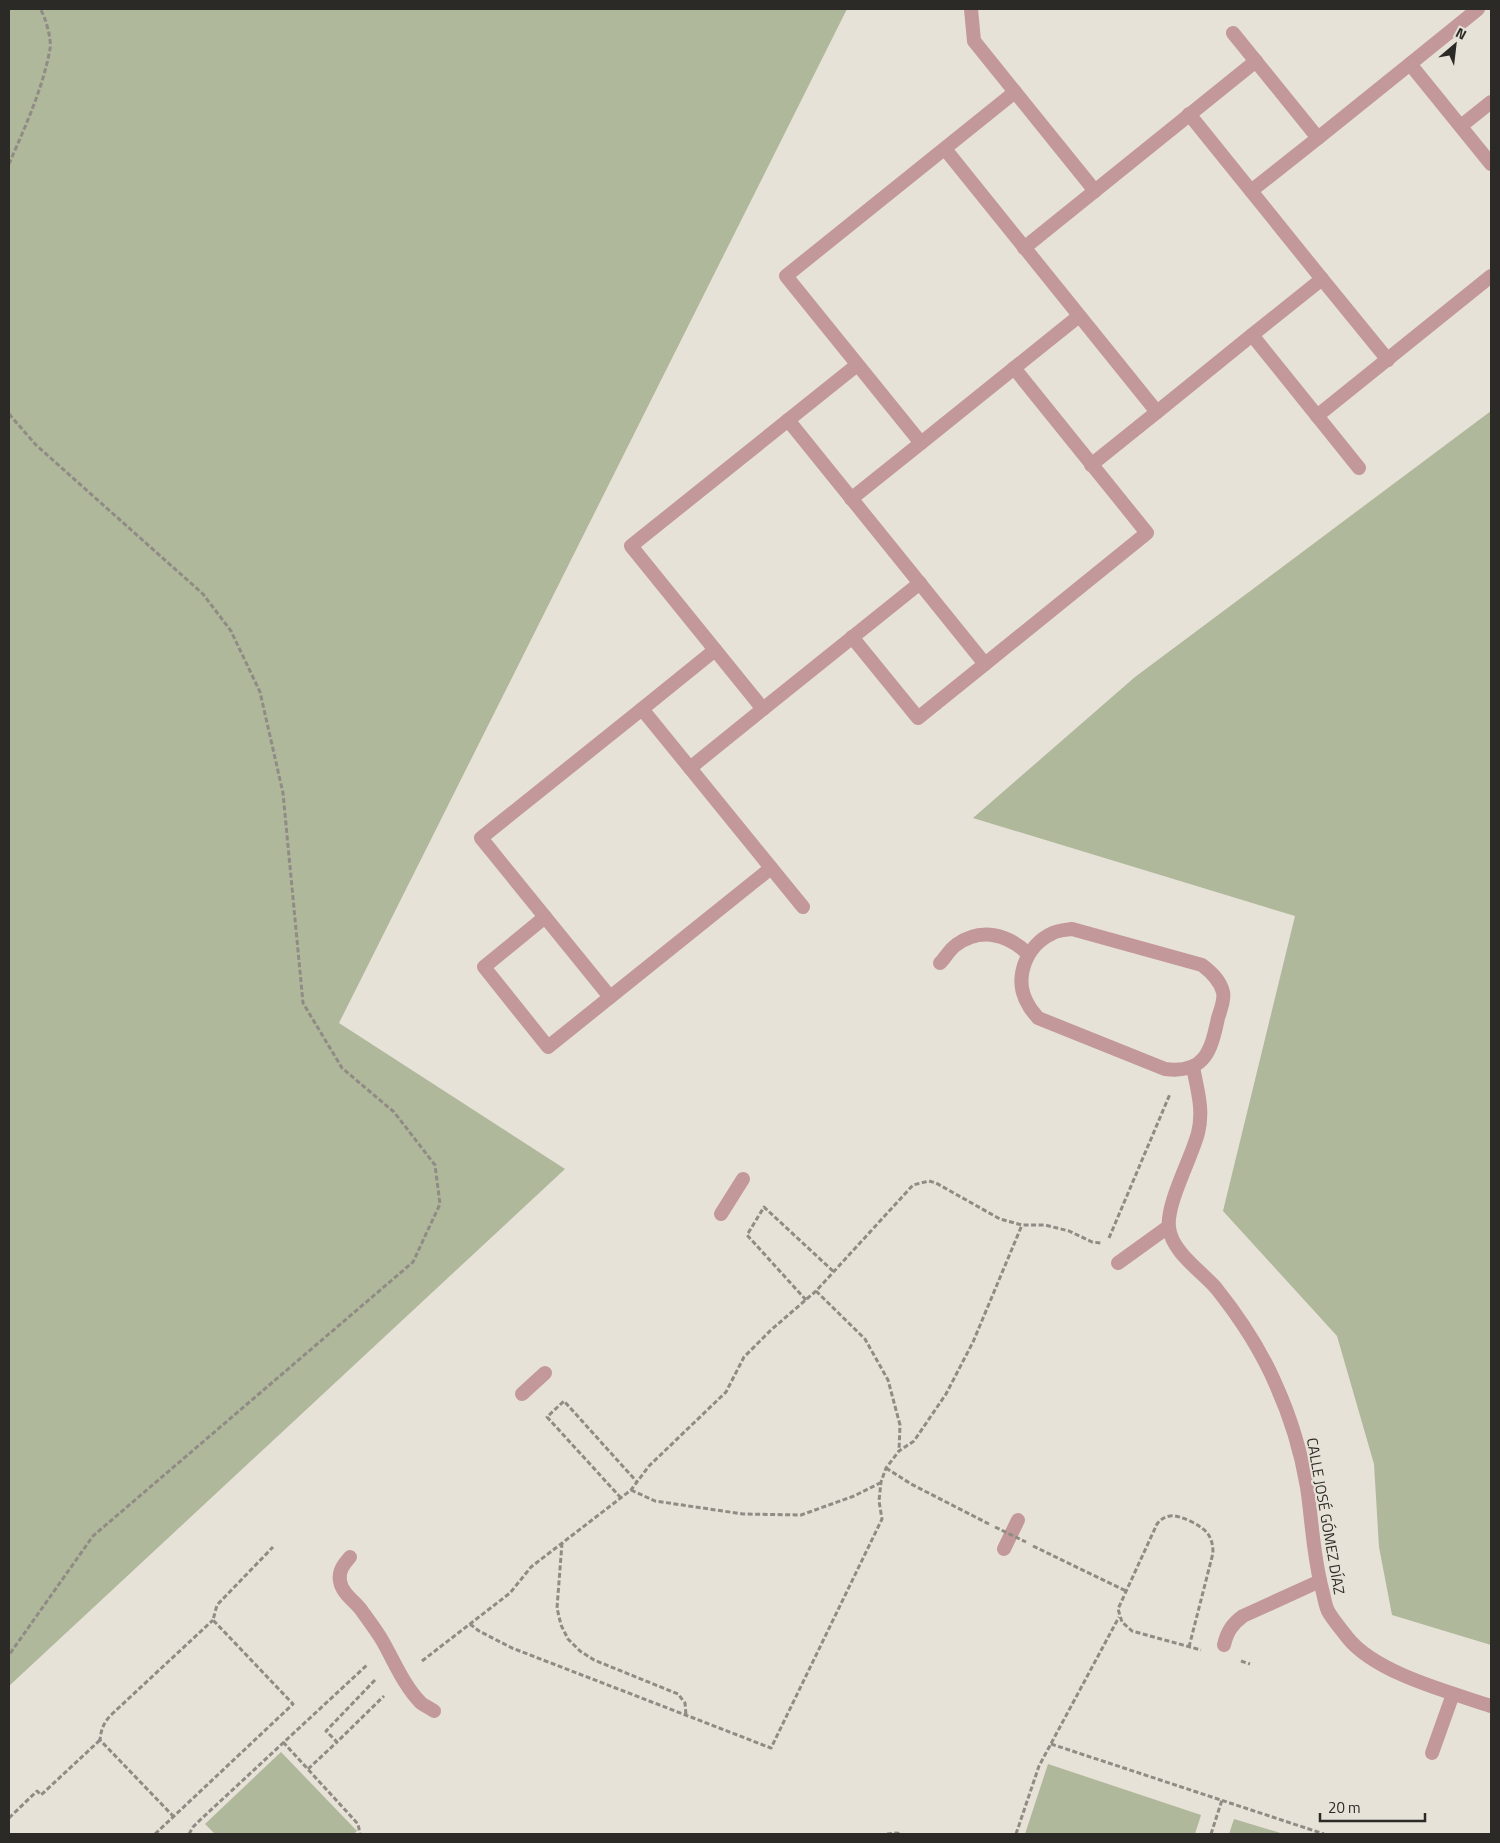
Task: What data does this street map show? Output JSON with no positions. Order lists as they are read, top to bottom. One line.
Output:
{"streets":{"street":["CALLE JOSÉ GÓMEZ DÍAZ"]},"scale_bar":"20 m","north":"top right"}
